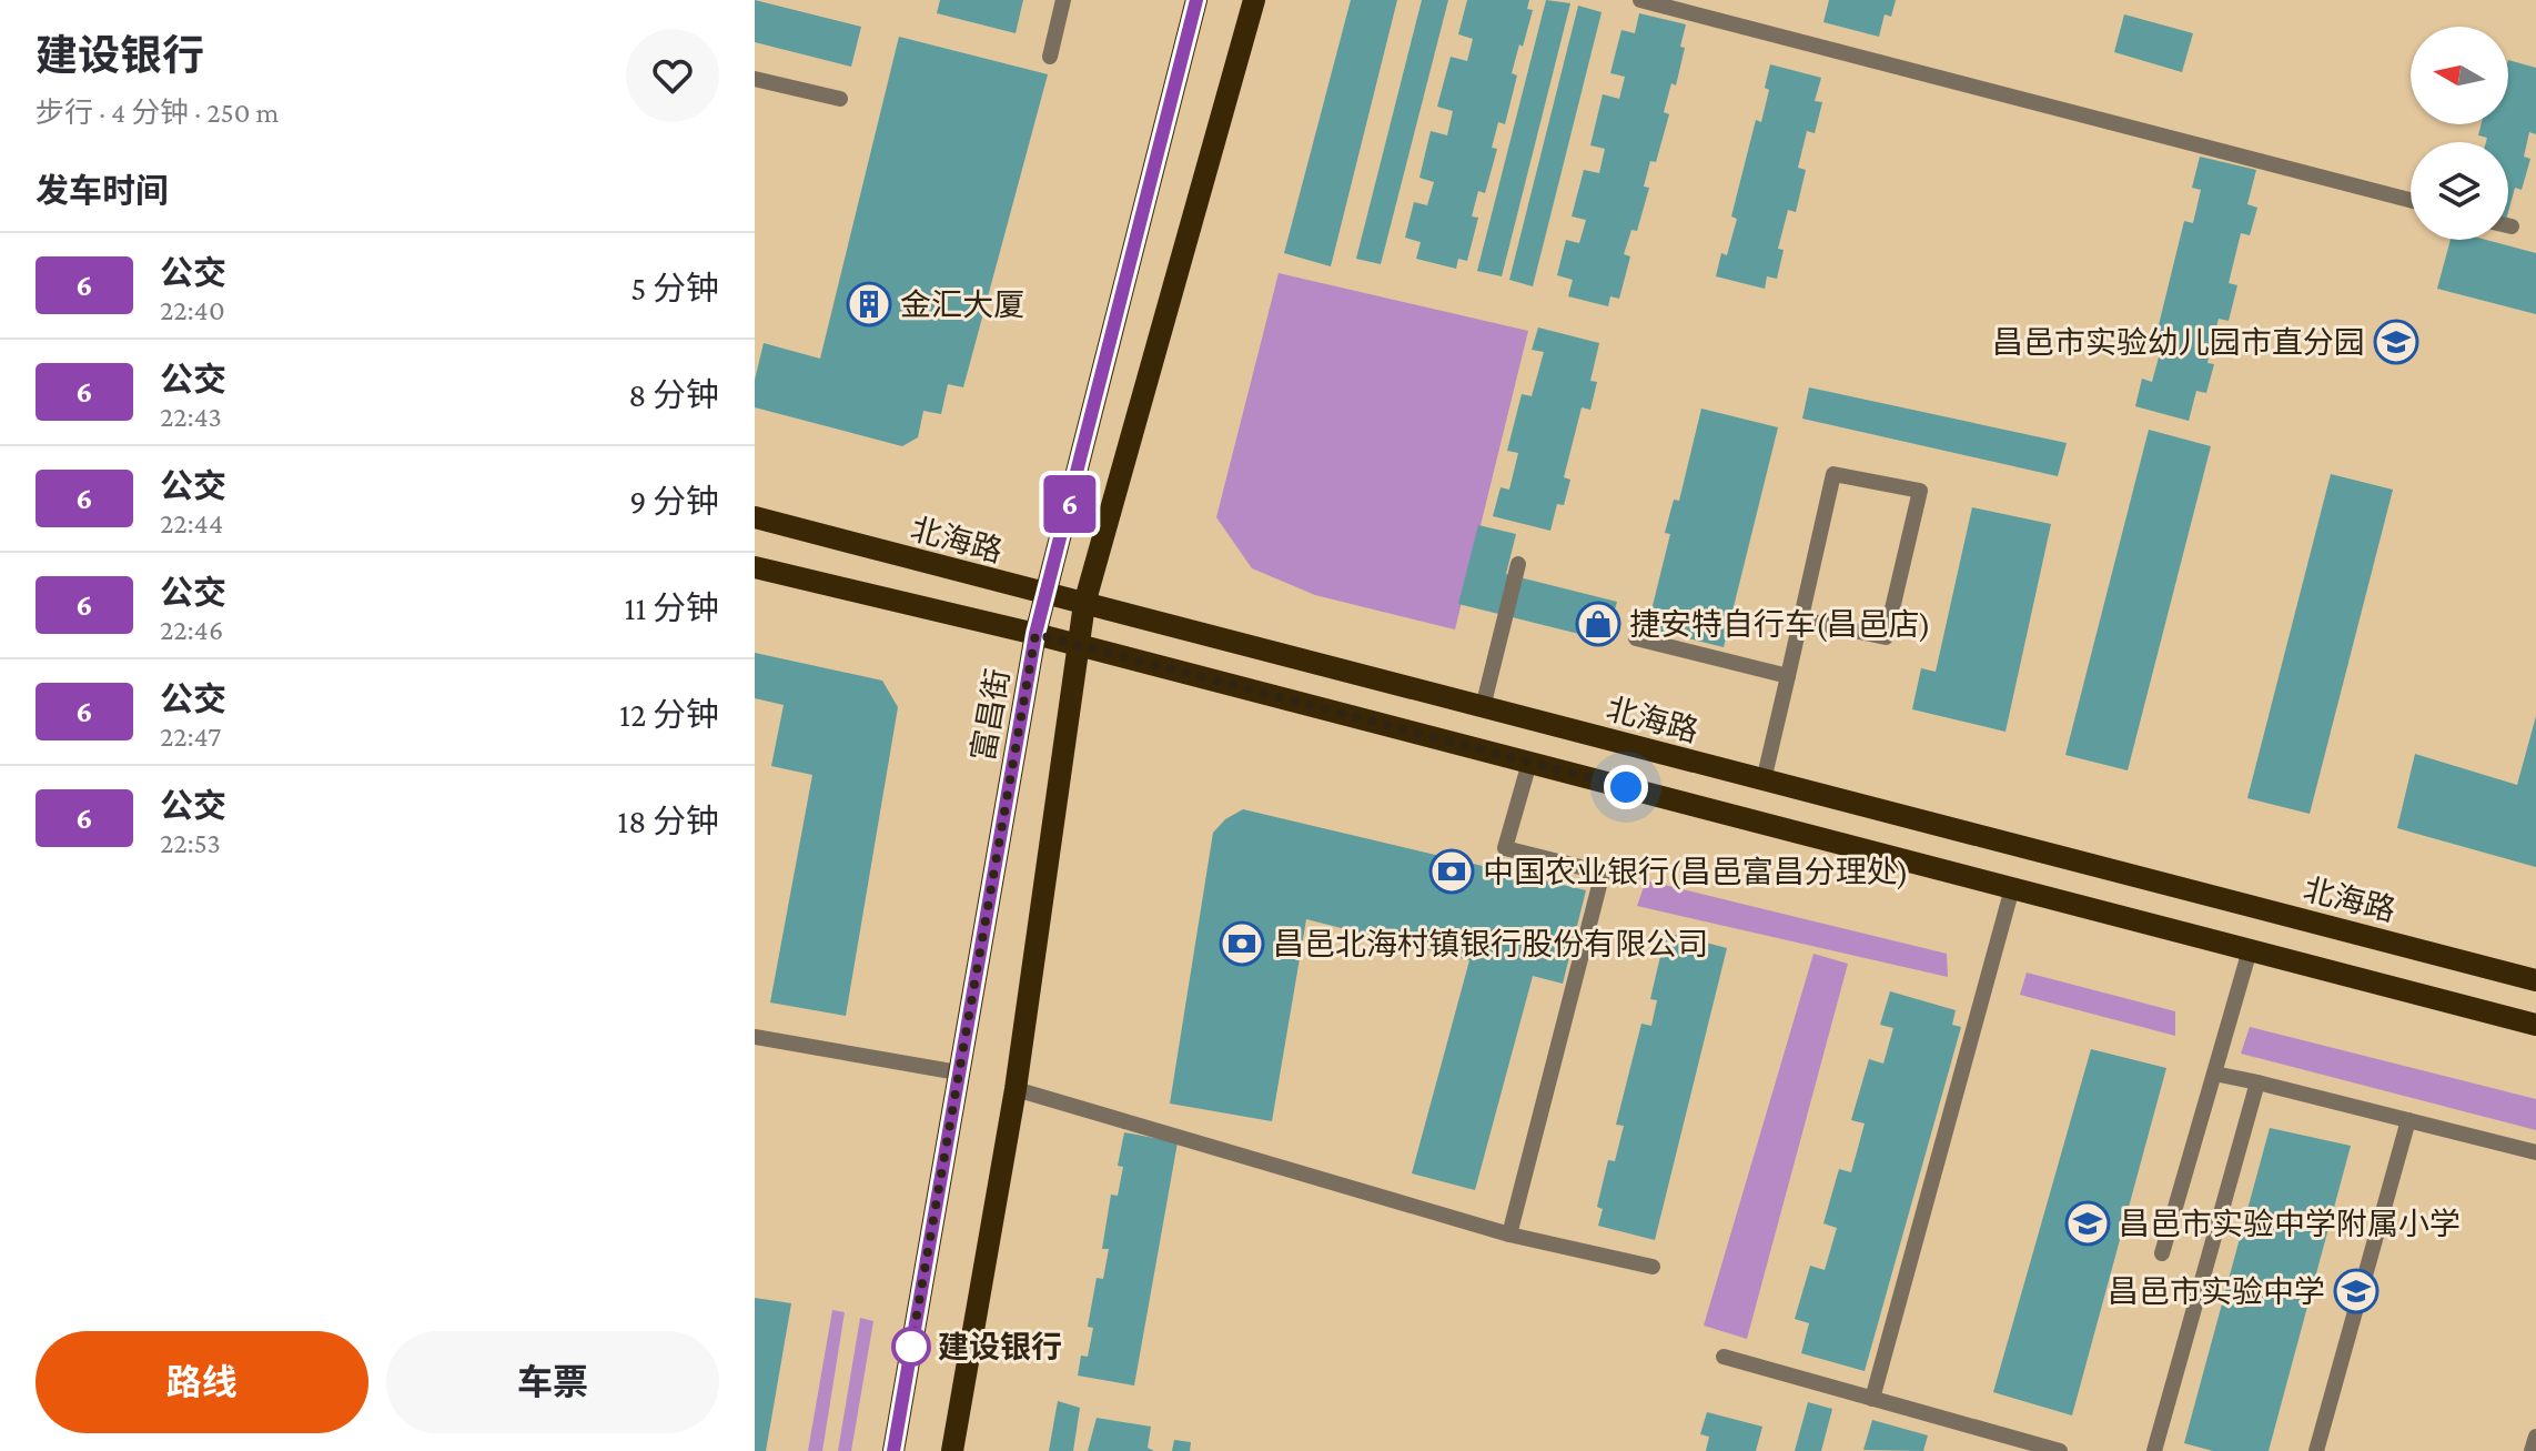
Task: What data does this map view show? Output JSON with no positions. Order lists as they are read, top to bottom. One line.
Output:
{"streets":{"main road":["北海路","富昌街"]},"crossings":[["北海路","富昌街"]],"places":{"building":["金汇大厦"],"school or university":["昌邑市实验幼儿园市直分园","昌邑市实验中学附属小学","昌邑市实验中学"],"shop":["捷安特自行车(昌邑店)"],"bank":["中国农业银行(昌邑富昌分理处)","昌邑北海村镇银行股份有限公司"],"other":["建设银行"]},"lines":["bus line 6"],"north":"left","page":{"heading":[["建设银行","步行 · 4 分钟 · 250 m"],"发车时间"],"on_map":"6","list":[{"mark":"6","name":"公交","note":"22:40","value":"5 分钟"},{"mark":"6","name":"公交","note":"22:43","value":"8 分钟"},{"mark":"6","name":"公交","note":"22:44","value":"9 分钟"},{"mark":"6","name":"公交","note":"22:46","value":"11 分钟"},{"mark":"6","name":"公交","note":"22:47","value":"12 分钟"},{"mark":"6","name":"公交","note":"22:53","value":"18 分钟"}],"buttons":["路线","车票"]}}
